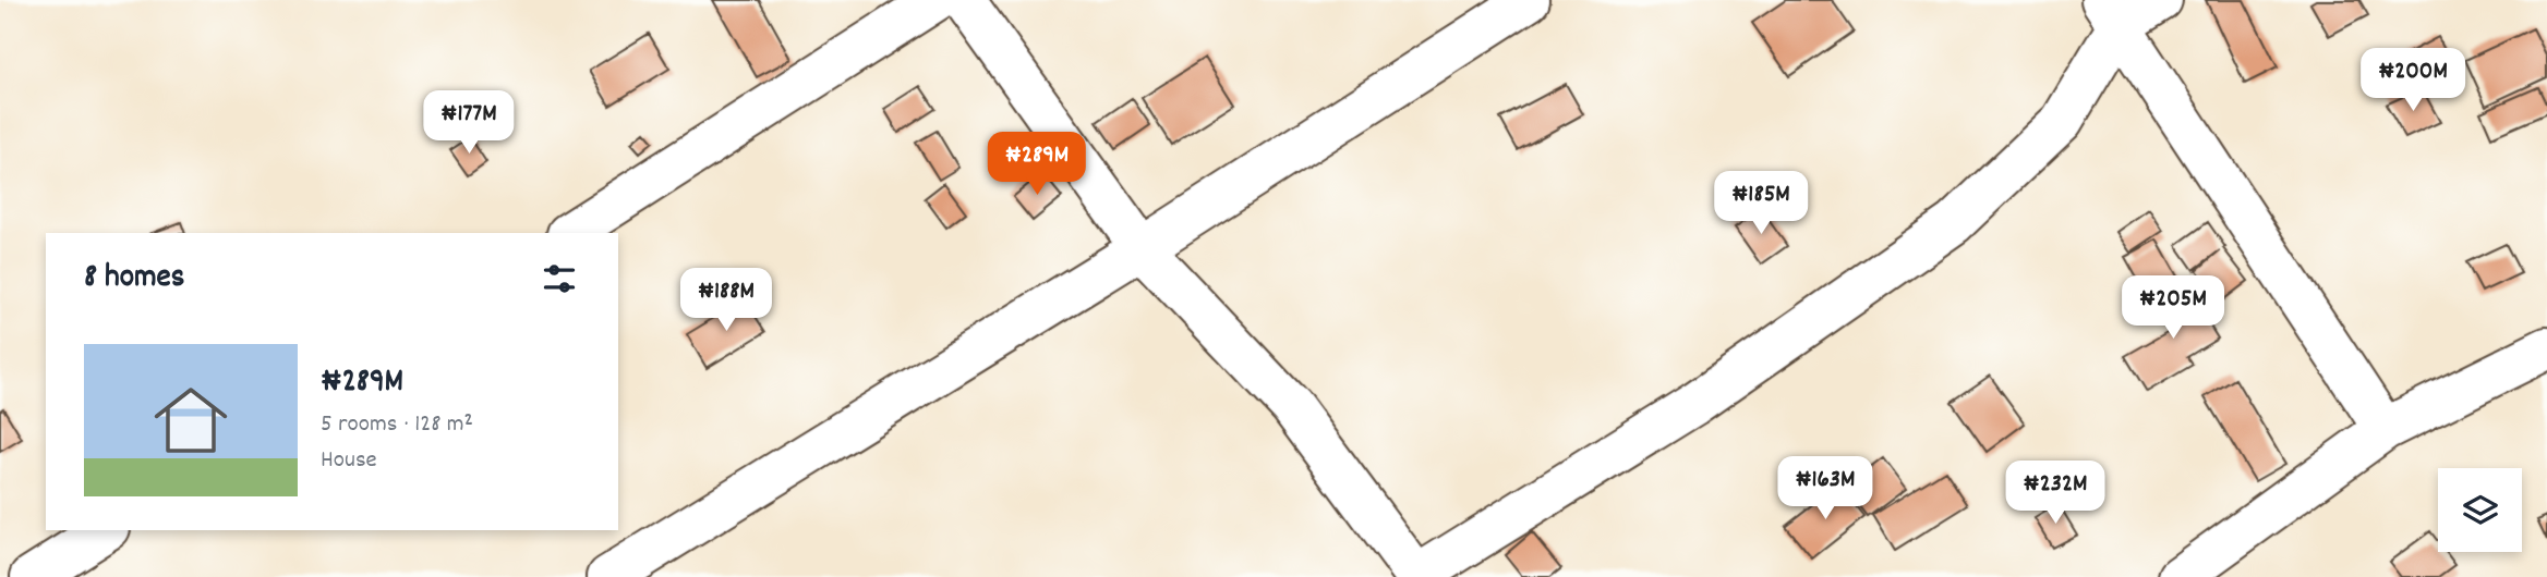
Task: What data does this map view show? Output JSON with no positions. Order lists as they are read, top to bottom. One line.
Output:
{"page":{"price":["₦200M","₦177M","₦289M","₦185M","₦188M","₦205M","₦163M","₦232M"],"heading":"8 homes","list":[{"name":"₦289M","note":"5 rooms · 128 m² · House"}]}}
